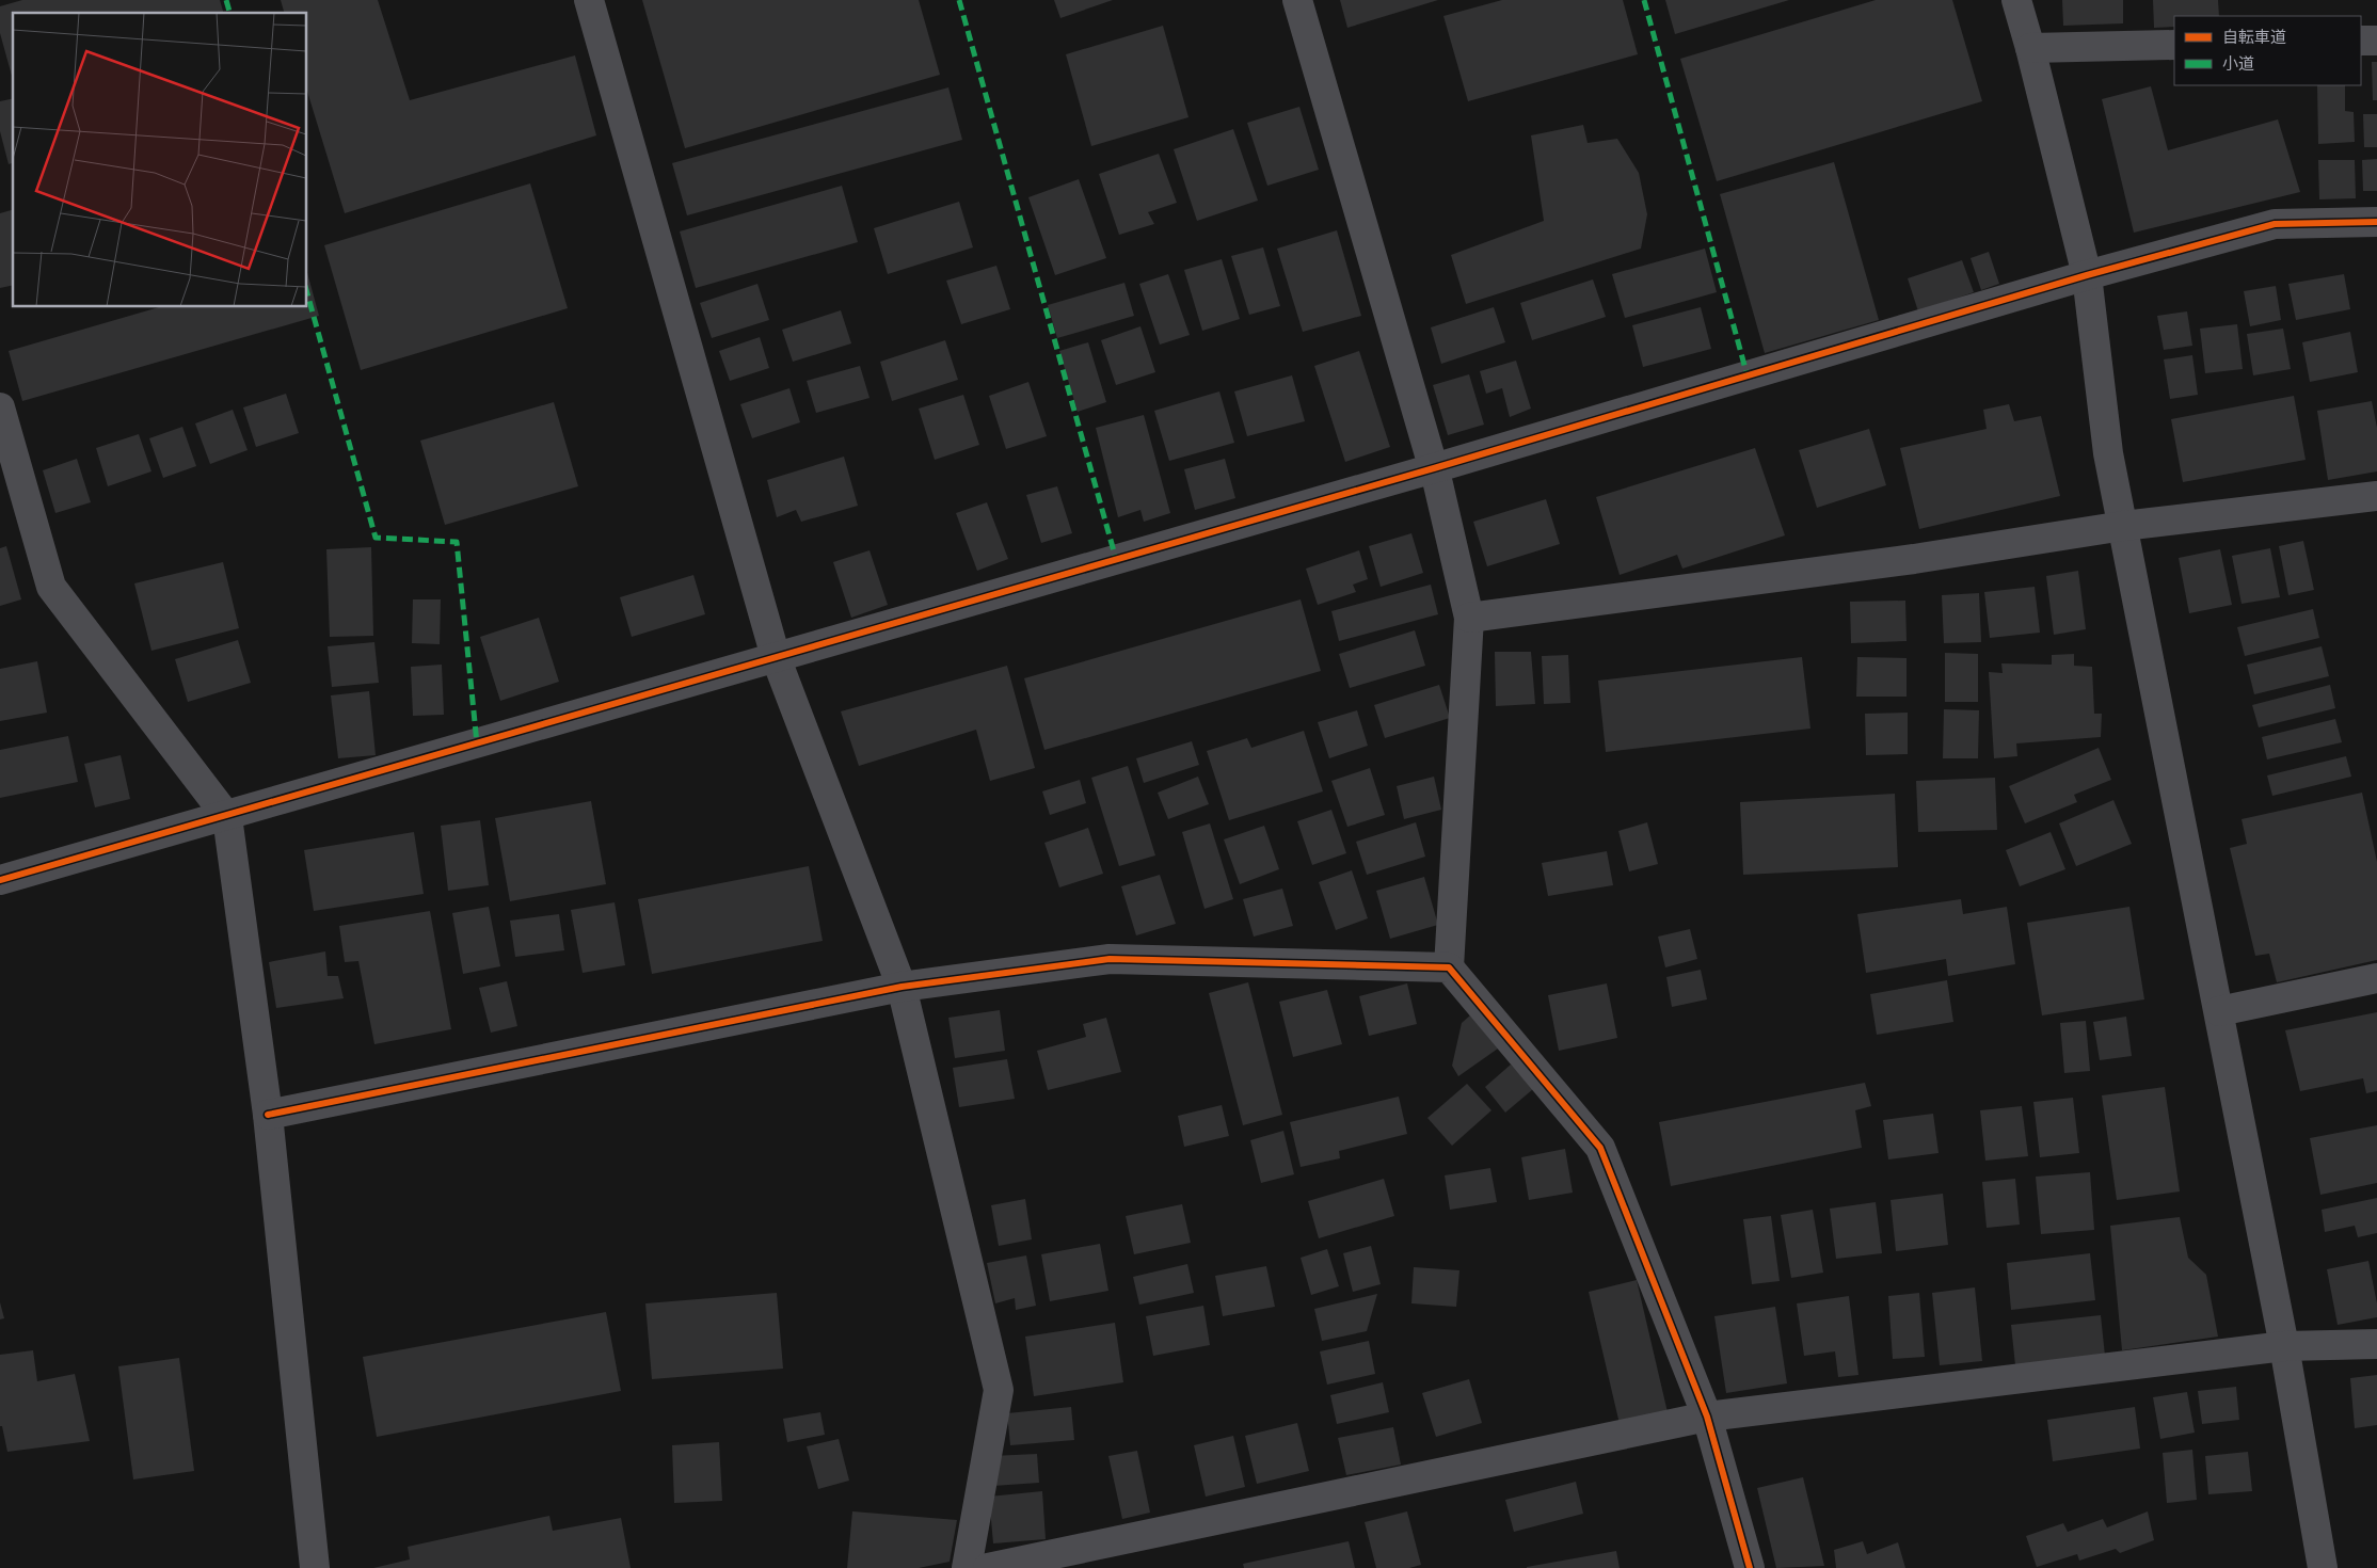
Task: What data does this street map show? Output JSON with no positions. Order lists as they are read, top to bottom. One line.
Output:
{"legend":["自転車道","小道"]}
